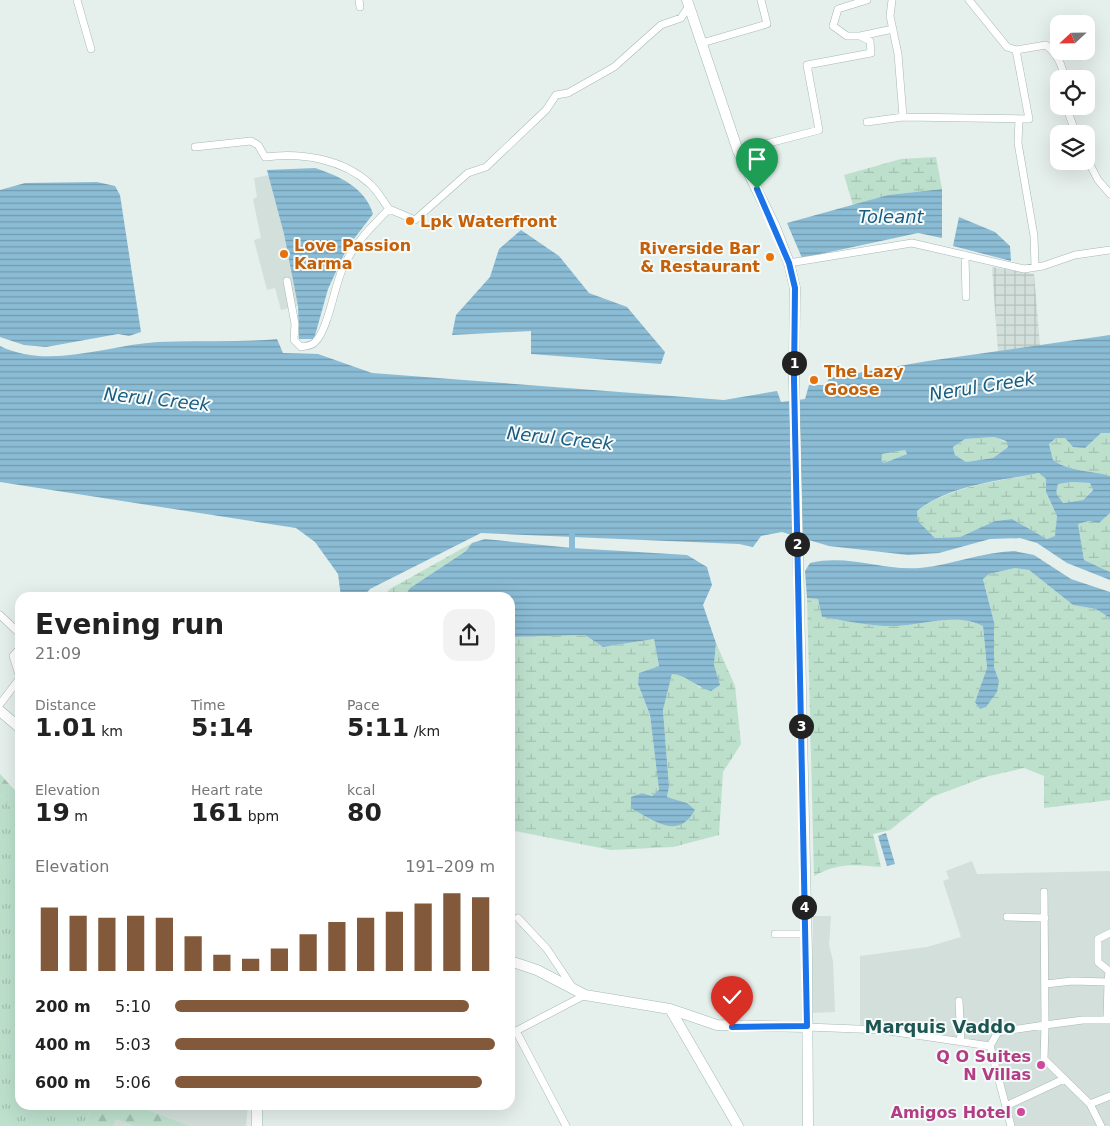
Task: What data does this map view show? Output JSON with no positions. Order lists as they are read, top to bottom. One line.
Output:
{"districts":["Marquis Vaddo"],"water":["Toleant","Nerul Creek"],"places":["Lpk Waterfront","Love Passion Karma","Riverside Bar & Restaurant","The Lazy Goose","Q O Suites N Villas","Amigos Hotel"],"north":"left","page":{"pins":["1","2","3","4"],"heading":["Evening run","21:09"],"stats":[["Distance","1.01 km"],["Time","5:14"],["Pace","5:11 /km"],["Elevation","19 m"],["Heart rate","161 bpm"],["kcal","80"]],"chart":["Elevation","191–209 m"],"list":[{"name":"200 m","note":"5:10"},{"name":"400 m","note":"5:03"},{"name":"600 m","note":"5:06"}]}}
